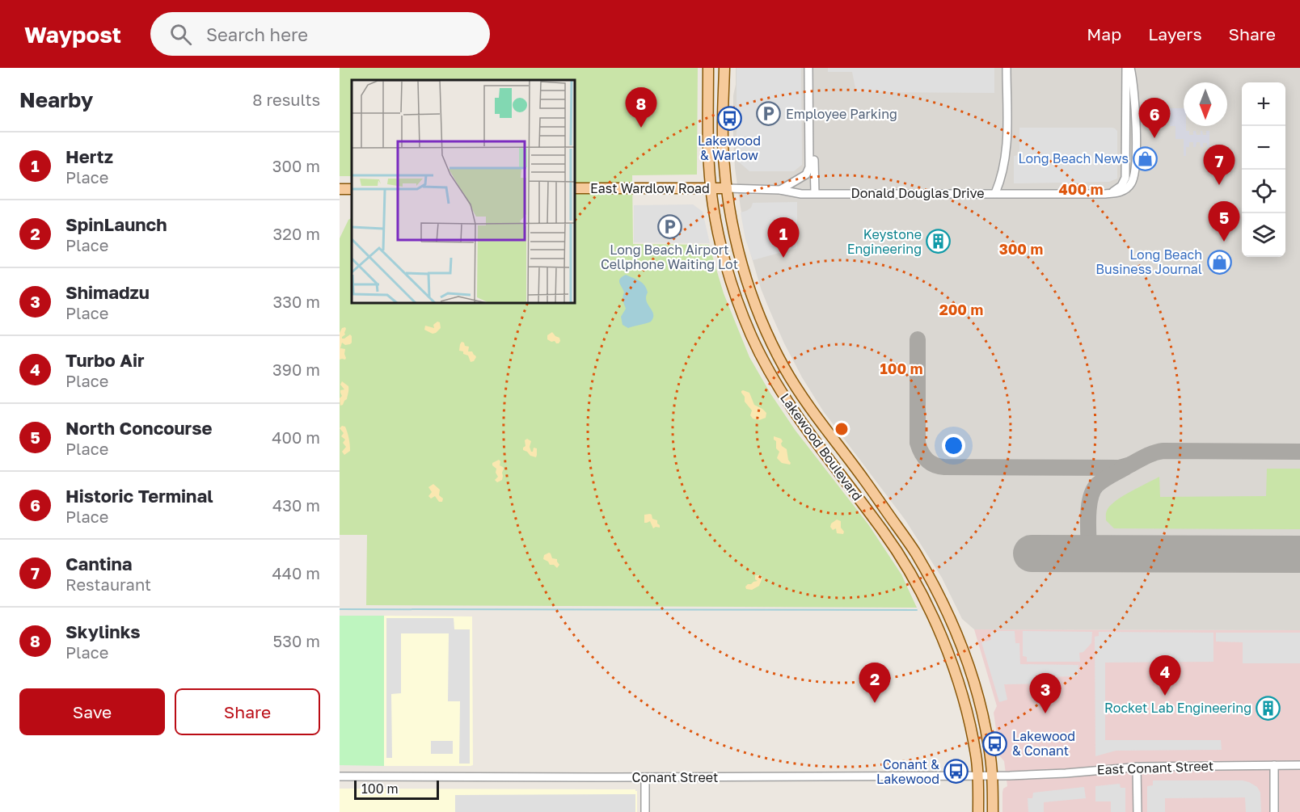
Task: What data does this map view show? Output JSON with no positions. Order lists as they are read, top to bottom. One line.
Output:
{"streets":{"main road":["East Wardlow Road","Lakewood Boulevard"],"street":["Donald Douglas Drive","East Conant Street","Conant Street"]},"crossings":[["East Wardlow Road","Donald Douglas Drive"],["East Wardlow Road","Lakewood Boulevard"],["Donald Douglas Drive","Lakewood Boulevard"],["Lakewood Boulevard","Conant Street"],["East Conant Street","Conant Street"]],"places":{"parking":["Employee Parking","Long Beach Airport Cellphone Waiting Lot"],"bus stop":["Lakewood & Warlow","Lakewood & Conant","Conant & Lakewood"],"shop":["Long Beach News","Long Beach Business Journal"],"building":["Keystone Engineering","Rocket Lab Engineering"]},"scale_bar":"100 m","north":"bottom","page":{"header":"Waypost","search":"Search here","nav":["Map","Layers","Share"],"heading":["Nearby","8 results"],"map_buttons":["+","−"],"pins":["8","6","7","5","1","4","2","3"],"list":[{"mark":"1","name":"Hertz","note":"Place","value":"300 m"},{"mark":"2","name":"SpinLaunch","note":"Place","value":"320 m"},{"mark":"3","name":"Shimadzu","note":"Place","value":"330 m"},{"mark":"4","name":"Turbo Air","note":"Place","value":"390 m"},{"mark":"5","name":"North Concourse","note":"Place","value":"400 m"},{"mark":"6","name":"Historic Terminal","note":"Place","value":"430 m"},{"mark":"7","name":"Cantina","note":"Restaurant","value":"440 m"},{"mark":"8","name":"Skylinks","note":"Place","value":"530 m"}],"buttons":["Save","Share"],"scale":"100 m"},"rings":["400 m","300 m","200 m","100 m"]}
